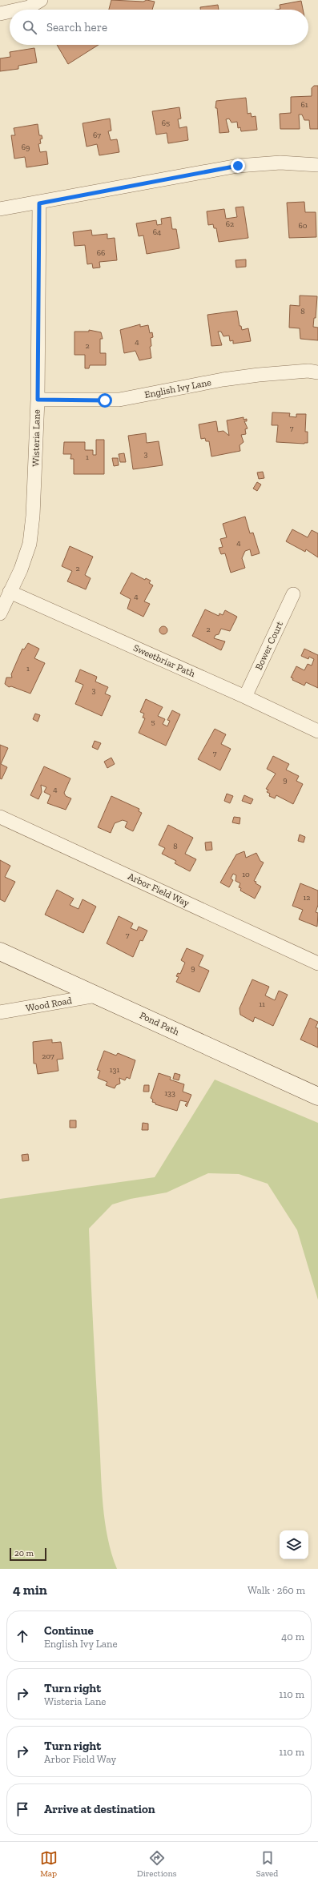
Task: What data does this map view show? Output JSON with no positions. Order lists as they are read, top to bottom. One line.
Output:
{"streets":{"street":["English Ivy Lane","Wisteria Lane","Bower Court","Sweetbriar Path","Arbor Field Way","Wood Road","Pond Path"]},"crossings":[["English Ivy Lane","Wisteria Lane"],["Wisteria Lane","Sweetbriar Path"],["Bower Court","Sweetbriar Path"],["Wood Road","Pond Path"]],"house_numbers":["61","65","67","69","62","60","64","66","8","4","2","7","3","1","4","2","4","2","1","3","5","7","9","4","8","10","12","7","9","11","207","131","133"],"scale_bar":"20 m","page":{"search":"Search here","scale":"20 m","heading":["4 min","Walk · 260 m"],"list":[["Continue","English Ivy Lane","40 m"],["Turn right","Wisteria Lane","110 m"],["Turn right","Arbor Field Way","110 m"],"Arrive at destination"],"nav":["Map","Directions","Saved"]}}
